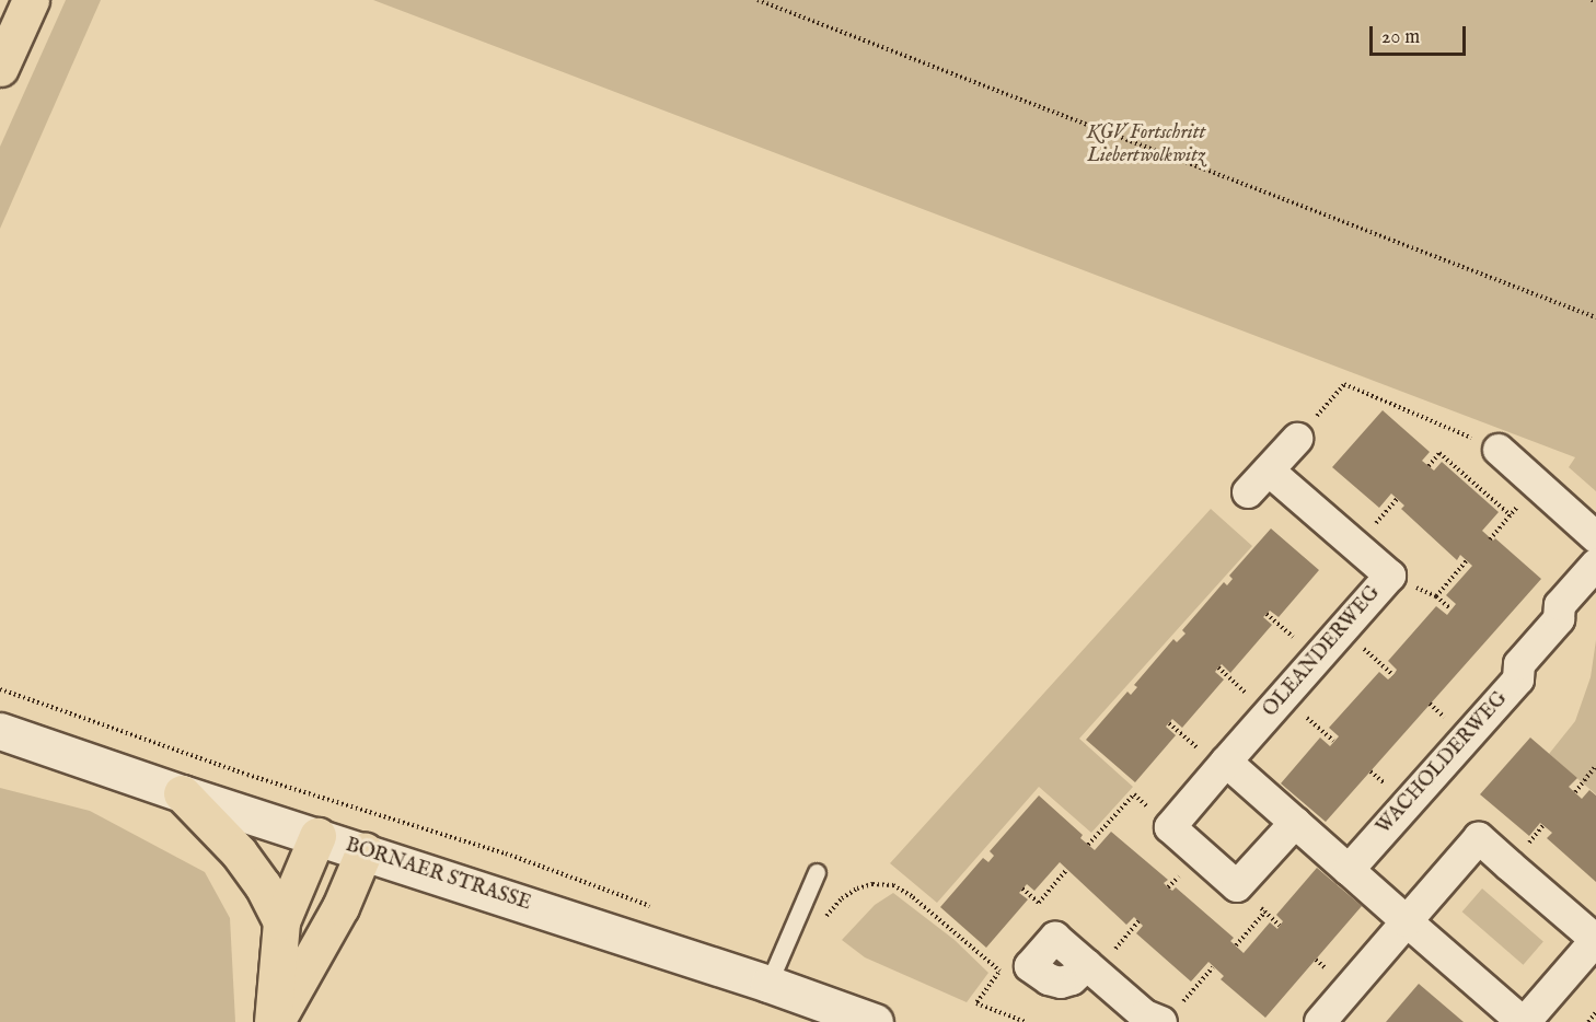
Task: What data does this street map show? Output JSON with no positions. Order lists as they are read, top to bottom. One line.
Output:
{"streets":{"main road":["BORNAER STRASSE"],"street":["OLEANDERWEG","WACHOLDERWEG"]},"parks":["KGV Fortschritt Liebertwolkwitz"],"scale_bar":"20 m"}
